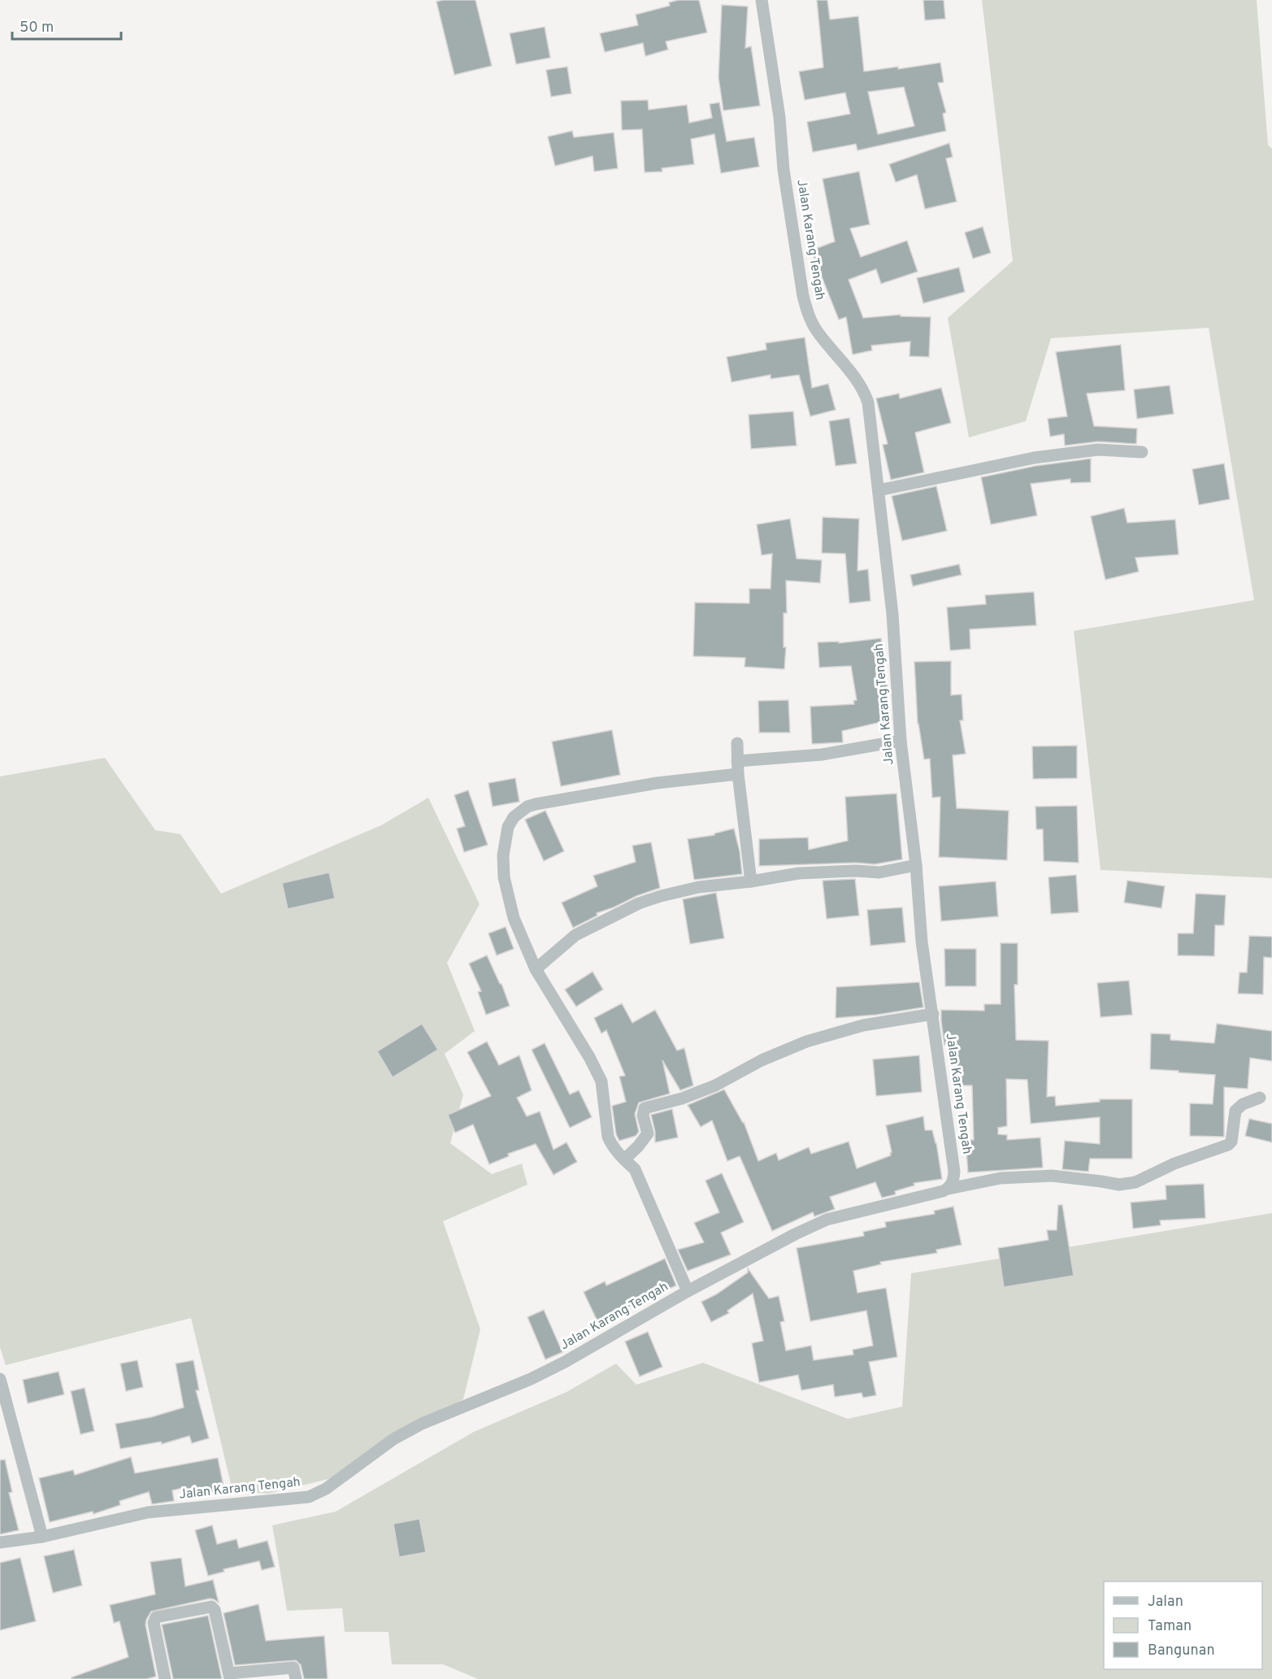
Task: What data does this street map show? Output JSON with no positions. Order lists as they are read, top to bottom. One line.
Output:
{"streets":{"street":["Jalan Karang Tengah"]},"legend":["Jalan","Taman","Bangunan"],"scale_bar":"50 m"}
